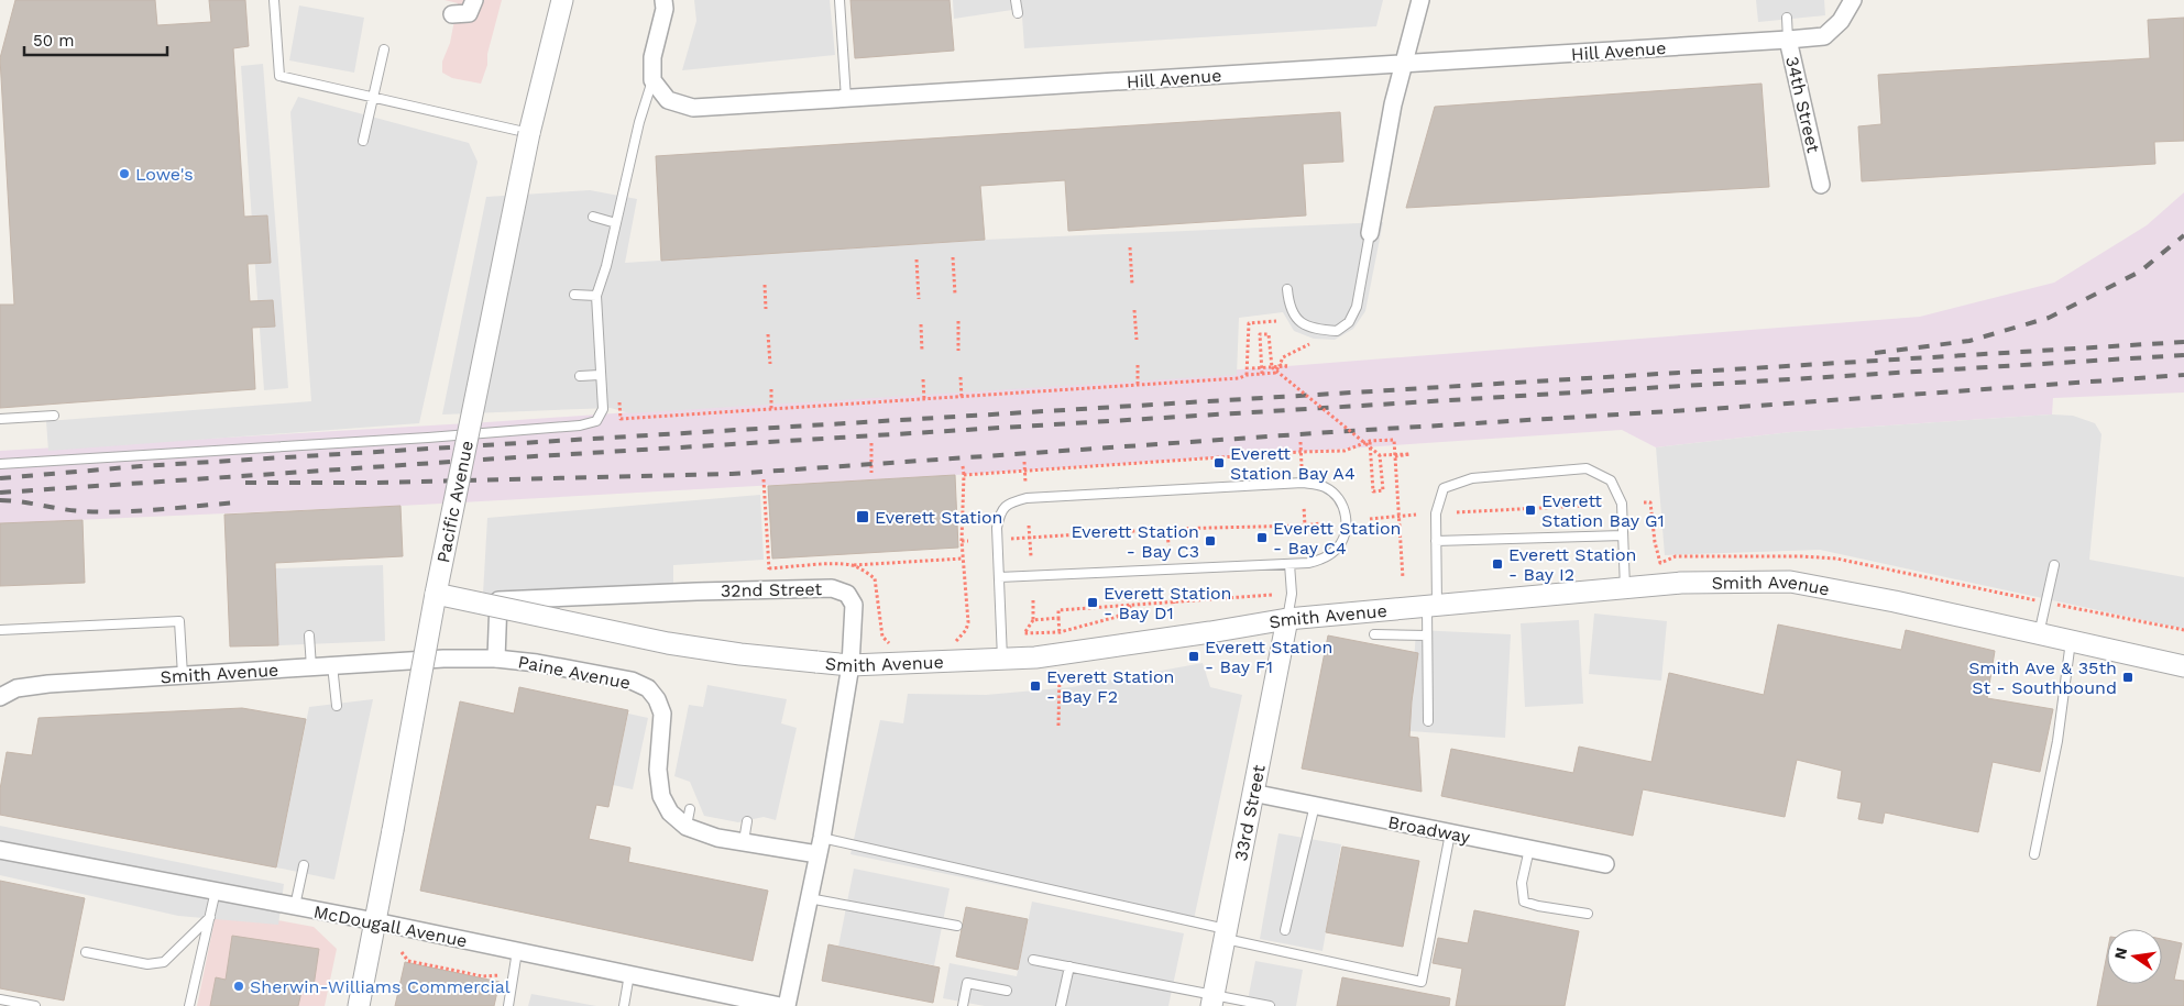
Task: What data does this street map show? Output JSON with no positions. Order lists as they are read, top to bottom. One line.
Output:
{"streets":{"street":["Hill Avenue","34th Street","Pacific Avenue","Smith Avenue","32nd Street","Paine Avenue","33rd Street","Broadway","McDougall Avenue"]},"crossings":[["Hill Avenue","34th Street"],["Pacific Avenue","Smith Avenue"],["Pacific Avenue","McDougall Avenue"],["Smith Avenue","32nd Street"],["Smith Avenue","Paine Avenue"],["Smith Avenue","33rd Street"],["32nd Street","Paine Avenue"],["33rd Street","Broadway"]],"places":{"other":["Lowe's","Sherwin-Williams Commercial"],"transit":["Everett Station Bay A4","Everett Station Bay G1","Everett Station","Everett Station - Bay C4","Everett Station - Bay C3","Everett Station - Bay I2","Everett Station - Bay D1","Everett Station - Bay F1","Smith Ave & 35th St - Southbound","Everett Station - Bay F2"]},"scale_bar":"50 m","north":"left"}
